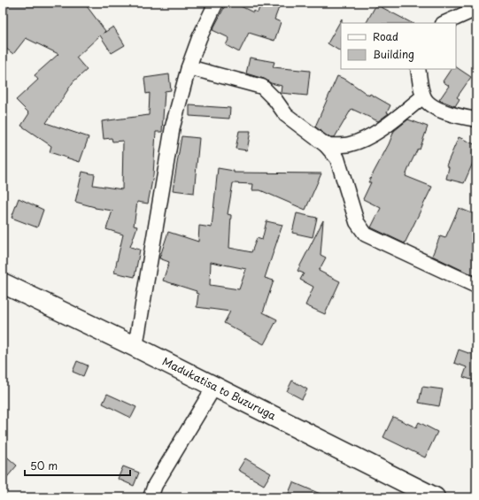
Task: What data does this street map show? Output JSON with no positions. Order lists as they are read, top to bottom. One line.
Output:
{"streets":{"main road":["Madukatisa to Buzuruga"]},"legend":["Road","Building"],"scale_bar":"50 m"}
